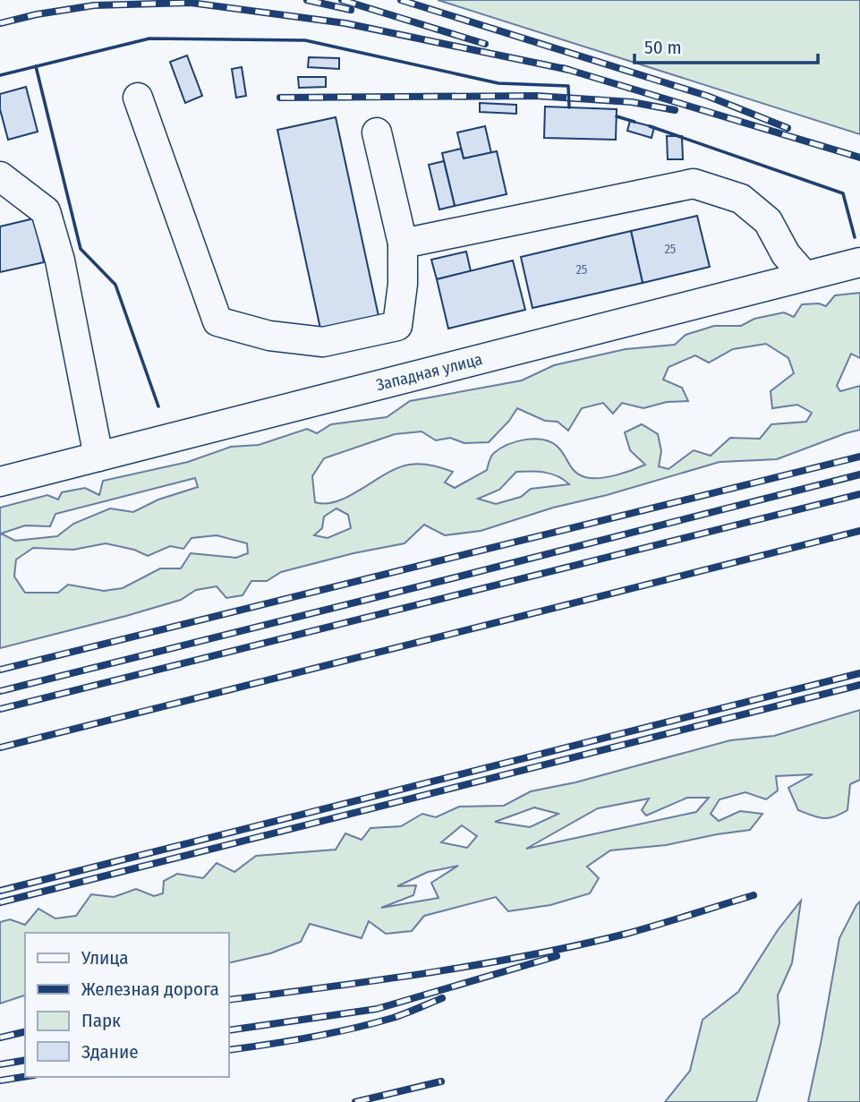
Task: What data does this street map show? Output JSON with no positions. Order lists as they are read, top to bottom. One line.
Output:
{"streets":{"street":["Западная улица"]},"house_numbers":["25","25"],"legend":["Улица","Железная дорога","Парк","Здание"],"scale_bar":"50 m"}
